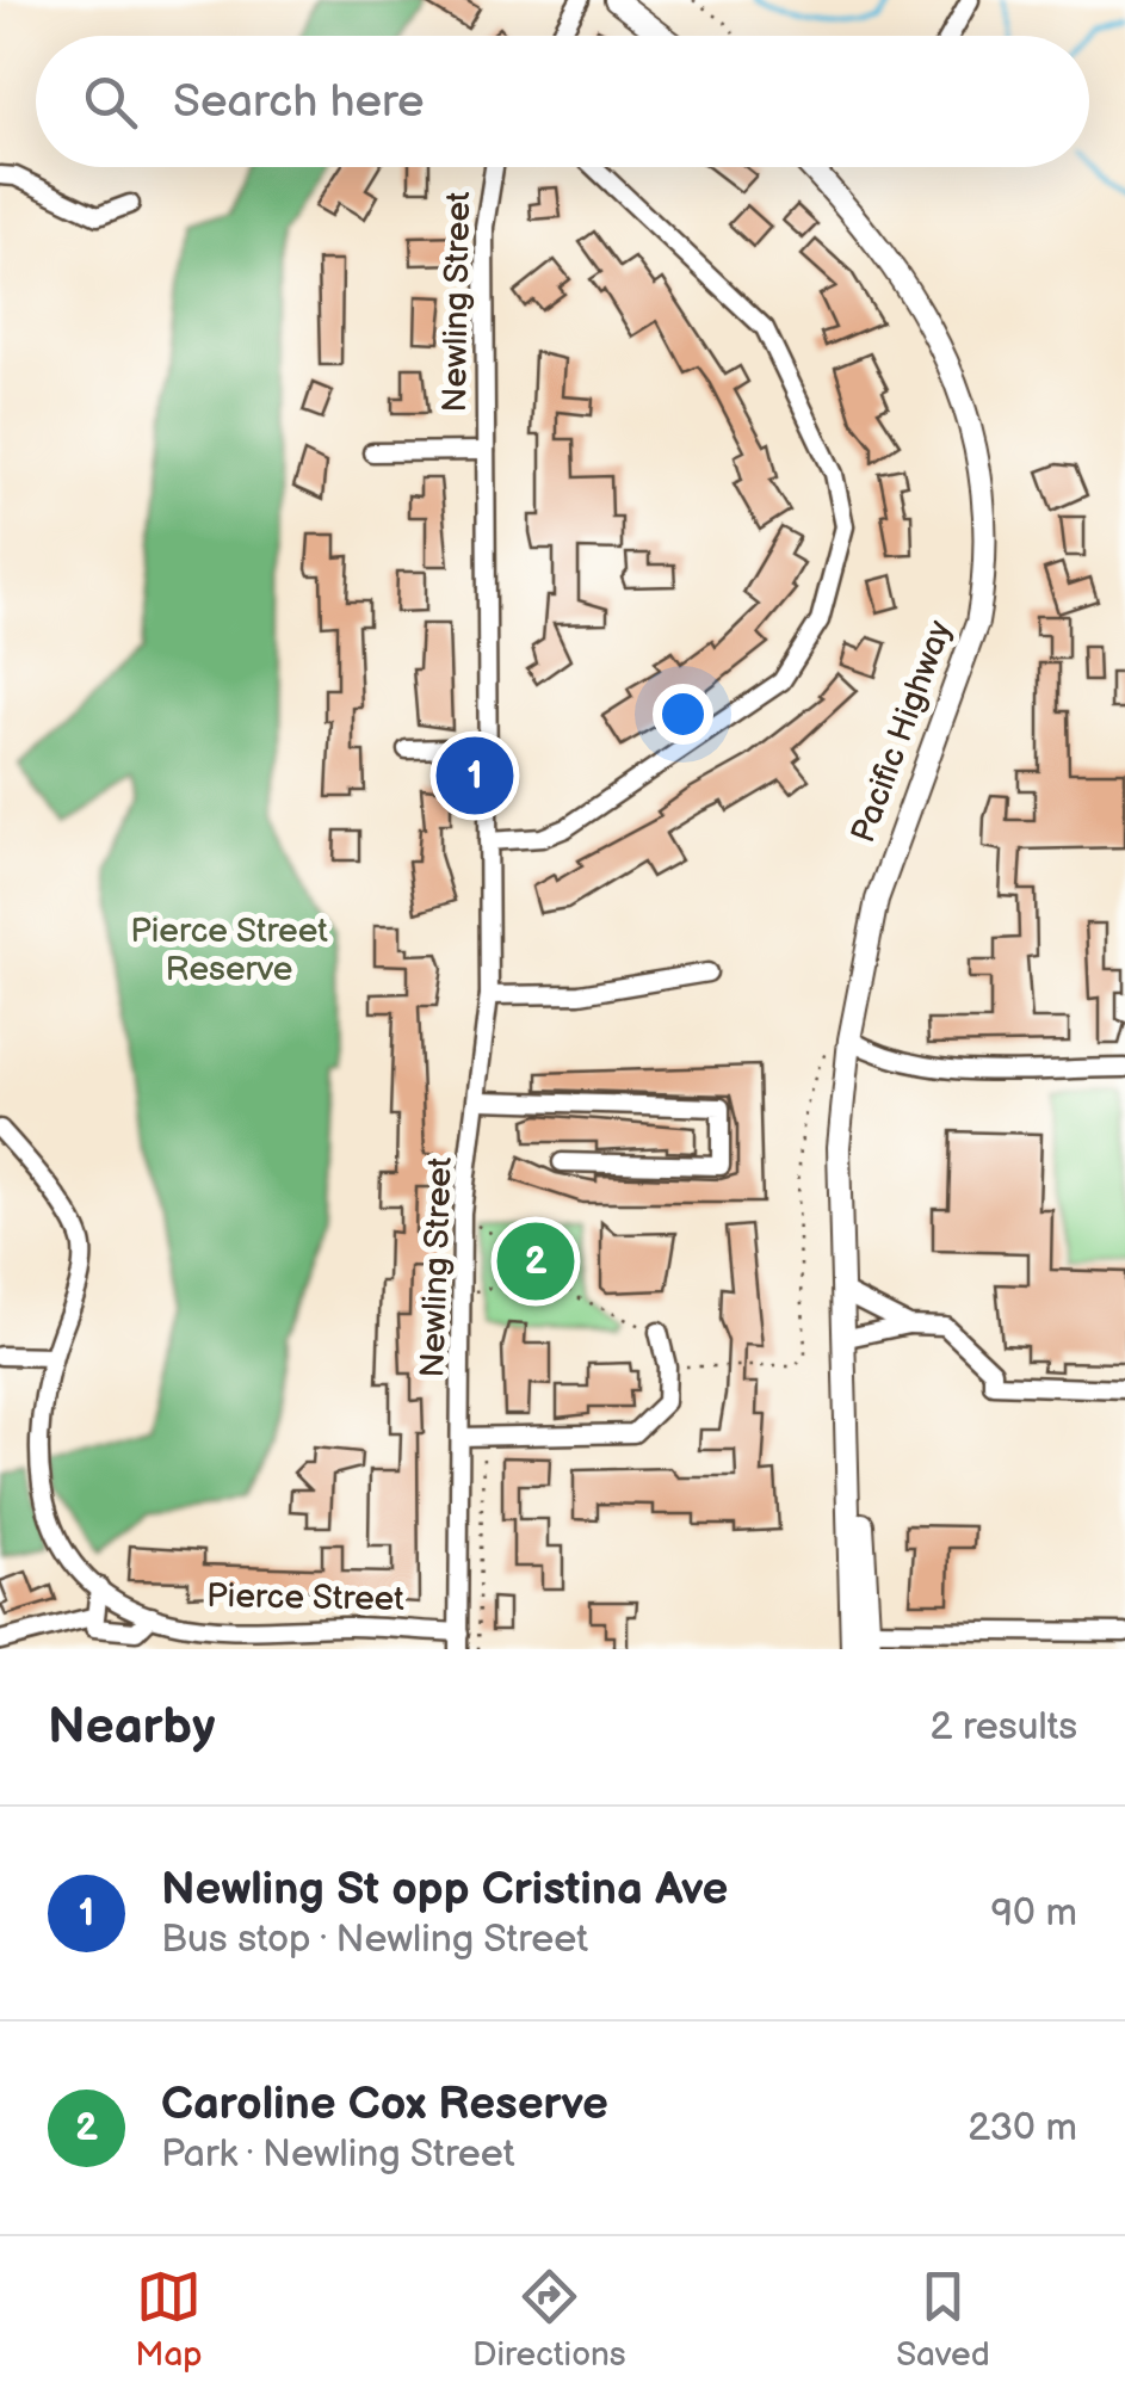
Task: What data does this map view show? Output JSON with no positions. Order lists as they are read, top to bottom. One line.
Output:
{"streets":{"main road":["Pacific Highway"],"street":["Newling Street","Pierce Street"]},"crossings":[["Newling Street","Pierce Street"]],"parks":["Pierce Street Reserve"],"page":{"search":"Search here","pins":["1","2"],"heading":["Nearby","2 results"],"list":[{"mark":"1","name":"Newling St opp Cristina Ave","note":"Bus stop · Newling Street","value":"90 m"},{"mark":"2","name":"Caroline Cox Reserve","note":"Park · Newling Street","value":"230 m"}],"nav":["Map","Directions","Saved"]}}
